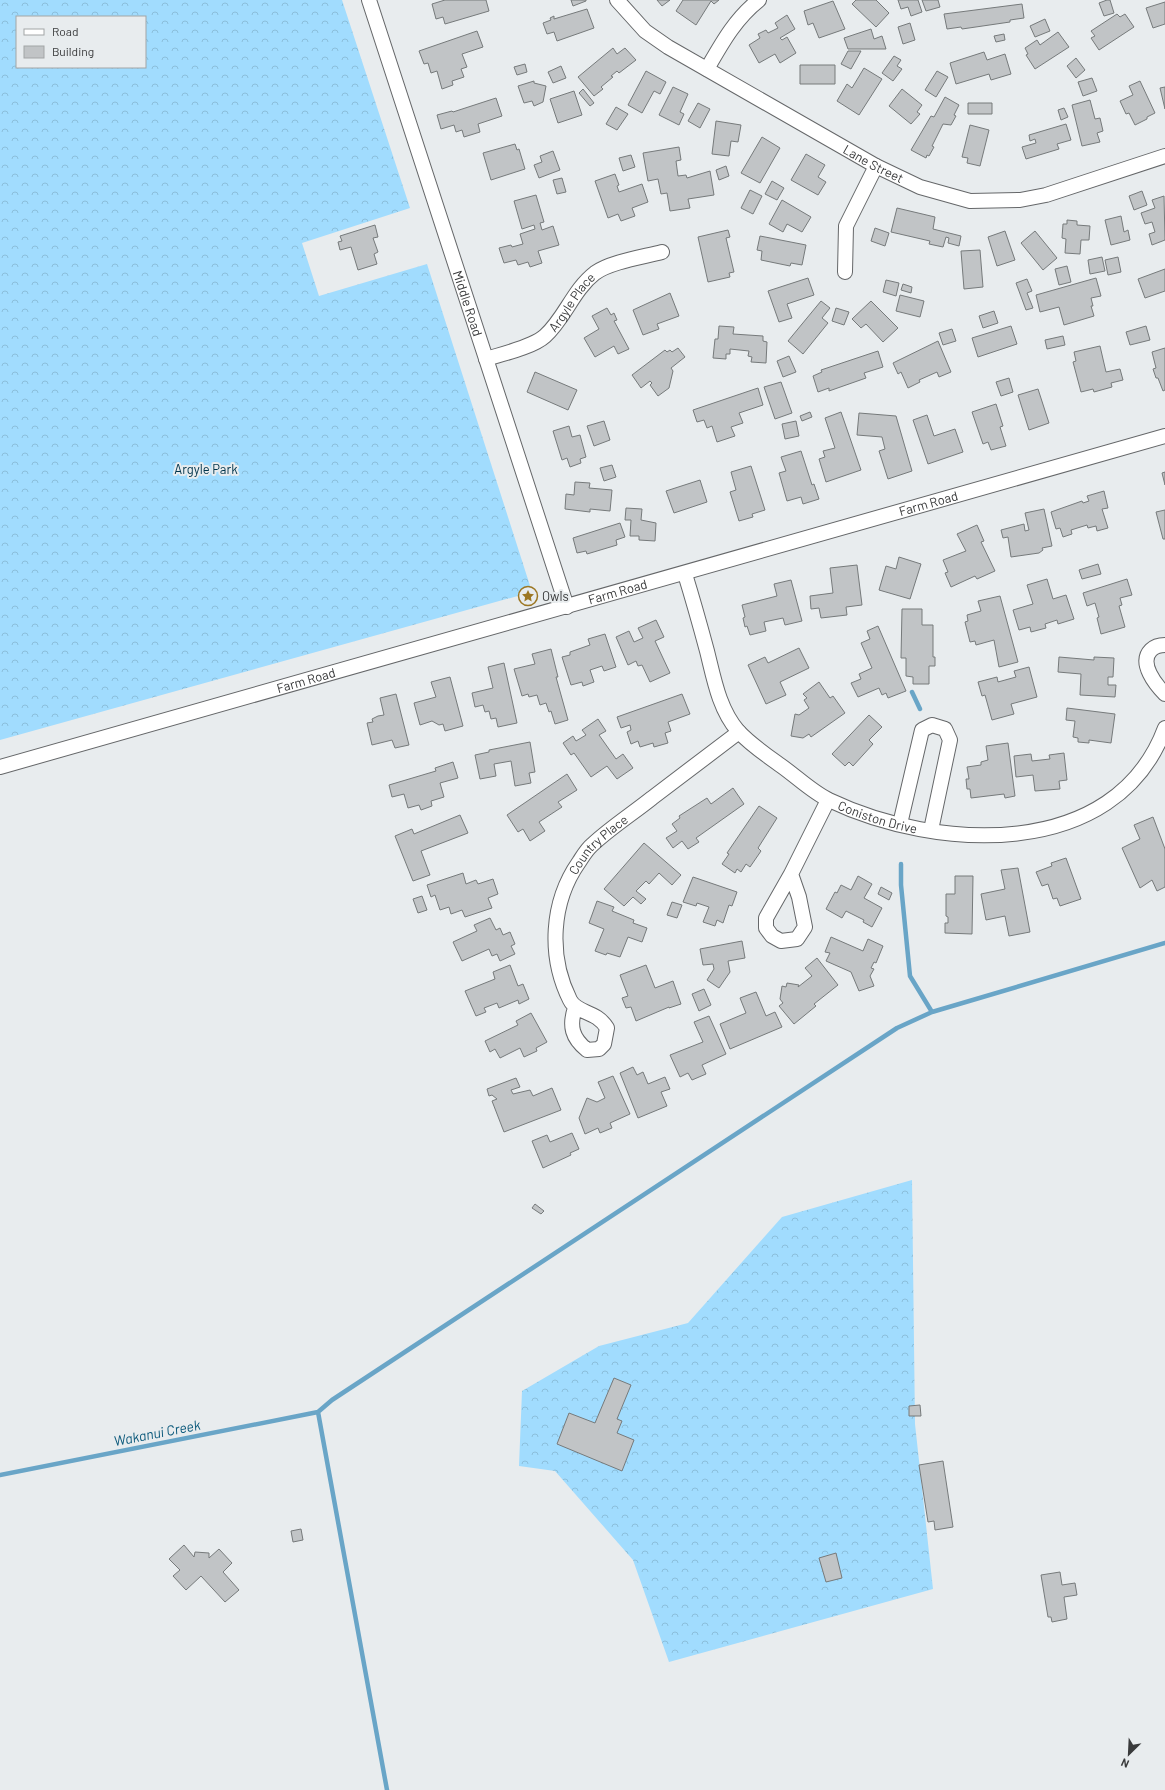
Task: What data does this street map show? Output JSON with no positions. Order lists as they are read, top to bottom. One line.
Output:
{"streets":{"street":["Lane Street","Middle Road","Argyle Place","Farm Road","Coniston Drive","Country Place"]},"crossings":[["Middle Road","Argyle Place"],["Middle Road","Farm Road"],["Farm Road","Coniston Drive"],["Coniston Drive","Country Place"]],"water":["Wakanui Creek"],"parks":["Argyle Park"],"places":{"place":["Owls"]},"legend":["Road","Building"],"north":"bottom left"}
